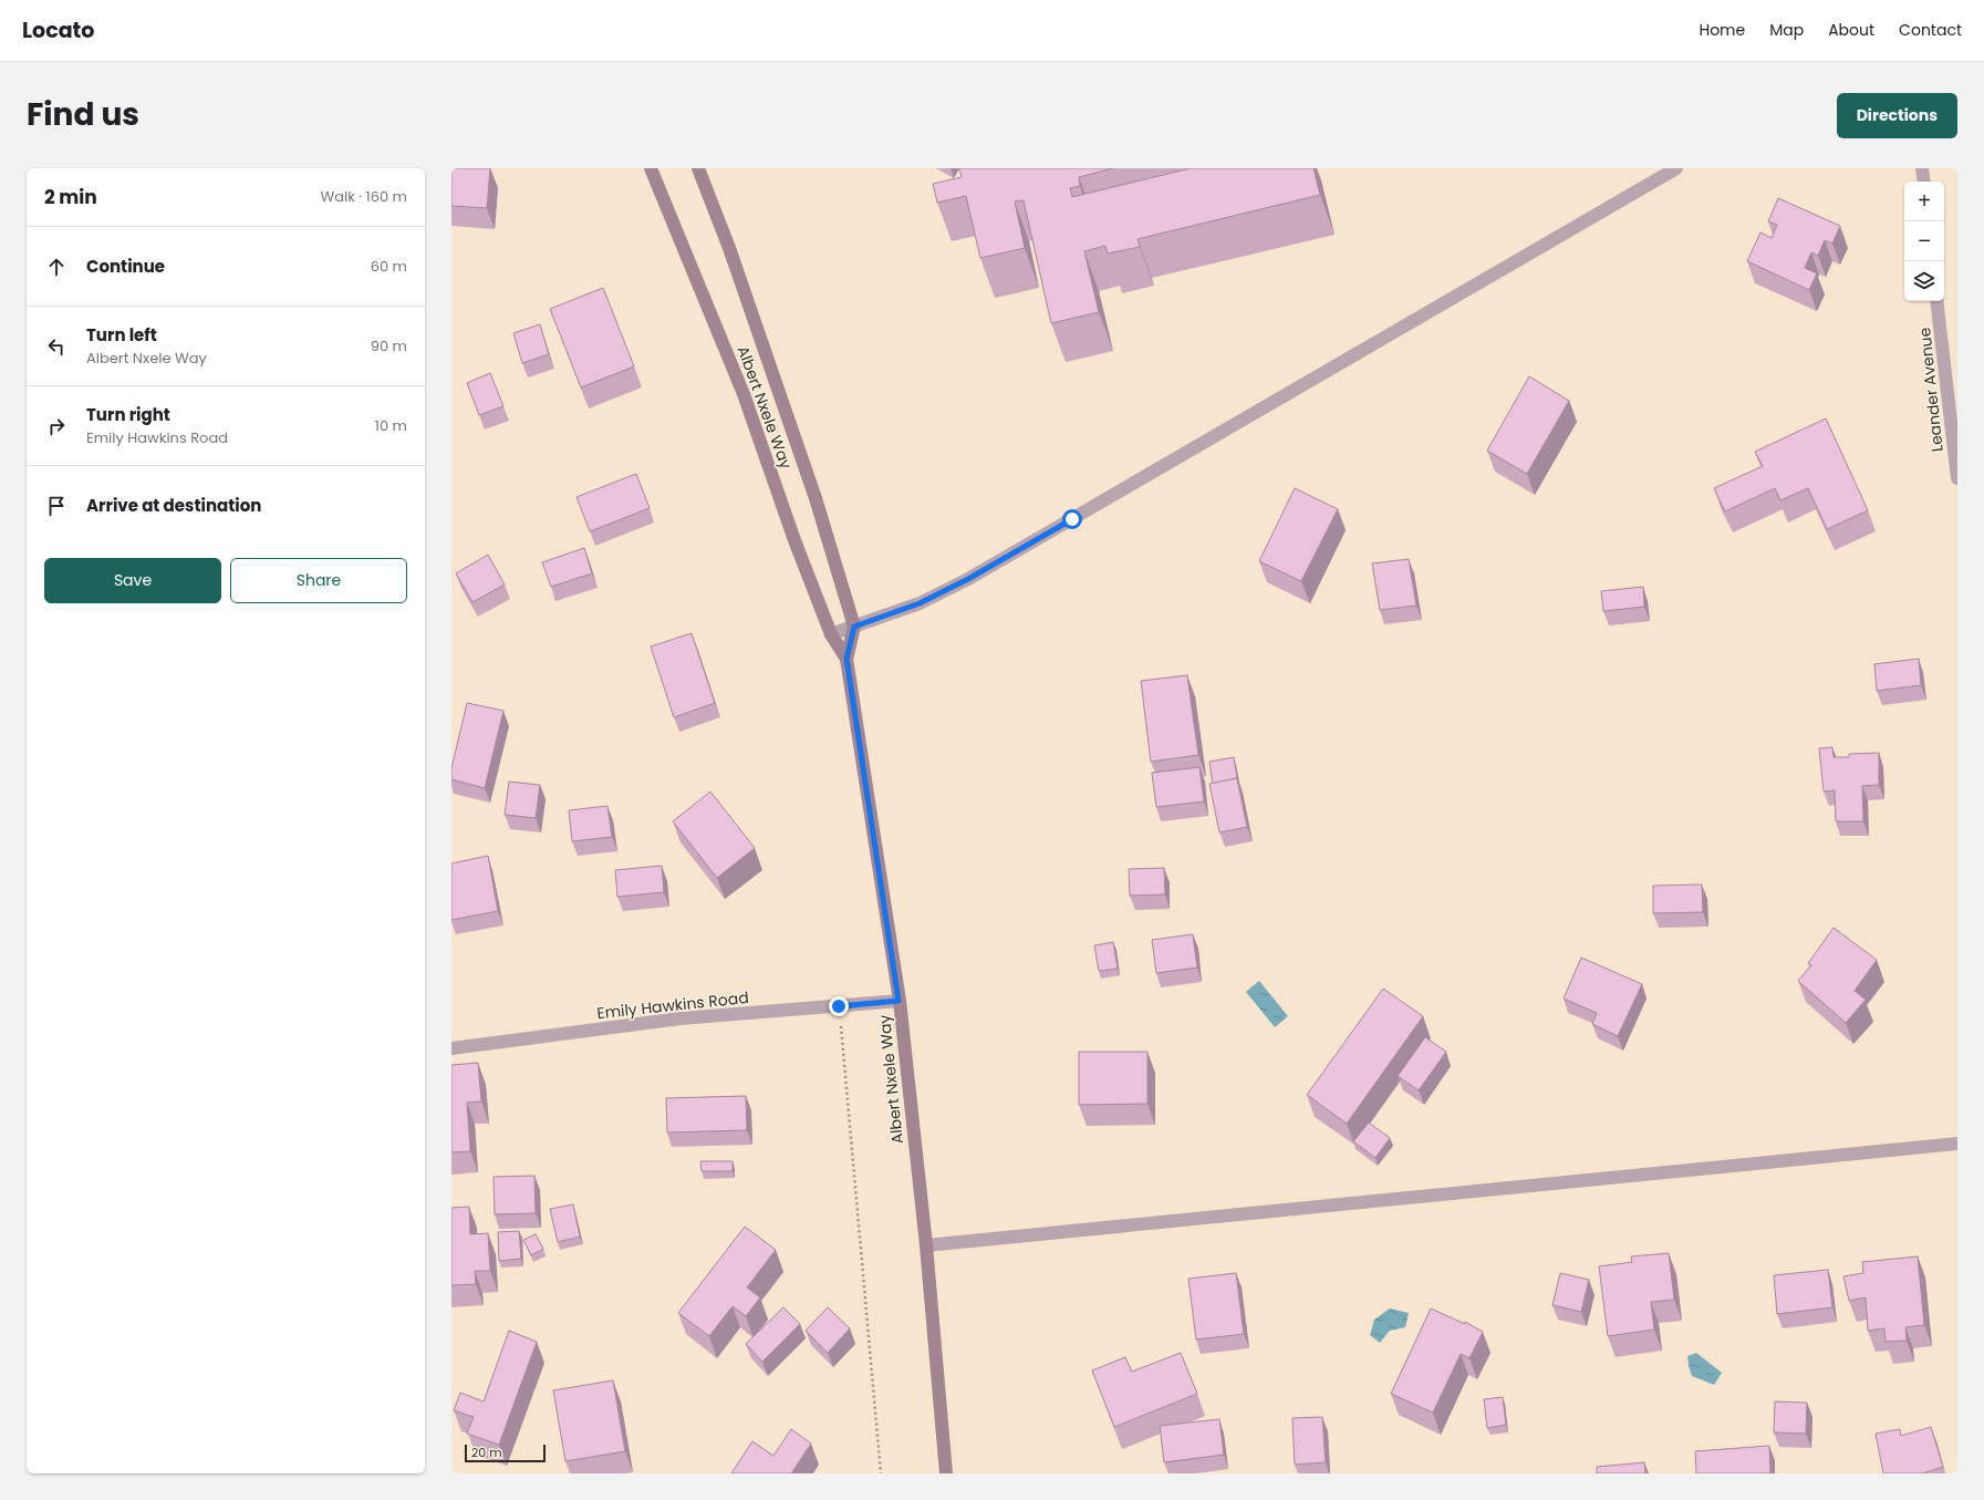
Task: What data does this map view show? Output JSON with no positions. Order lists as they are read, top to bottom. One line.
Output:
{"streets":{"main road":["Albert Nxele Way"],"street":["Leander Avenue","Emily Hawkins Road"]},"crossings":[["Albert Nxele Way","Emily Hawkins Road"]],"scale_bar":"20 m","page":{"header":"Locato","nav":["Home","Map","About","Contact"],"title":"Find us","buttons":["Directions",["Save","Share"]],"heading":["2 min","Walk · 160 m"],"map_buttons":["+","−"],"list":[["Continue","60 m"],["Turn left","Albert Nxele Way","90 m"],["Turn right","Emily Hawkins Road","10 m"],"Arrive at destination"],"scale":"20 m"}}
